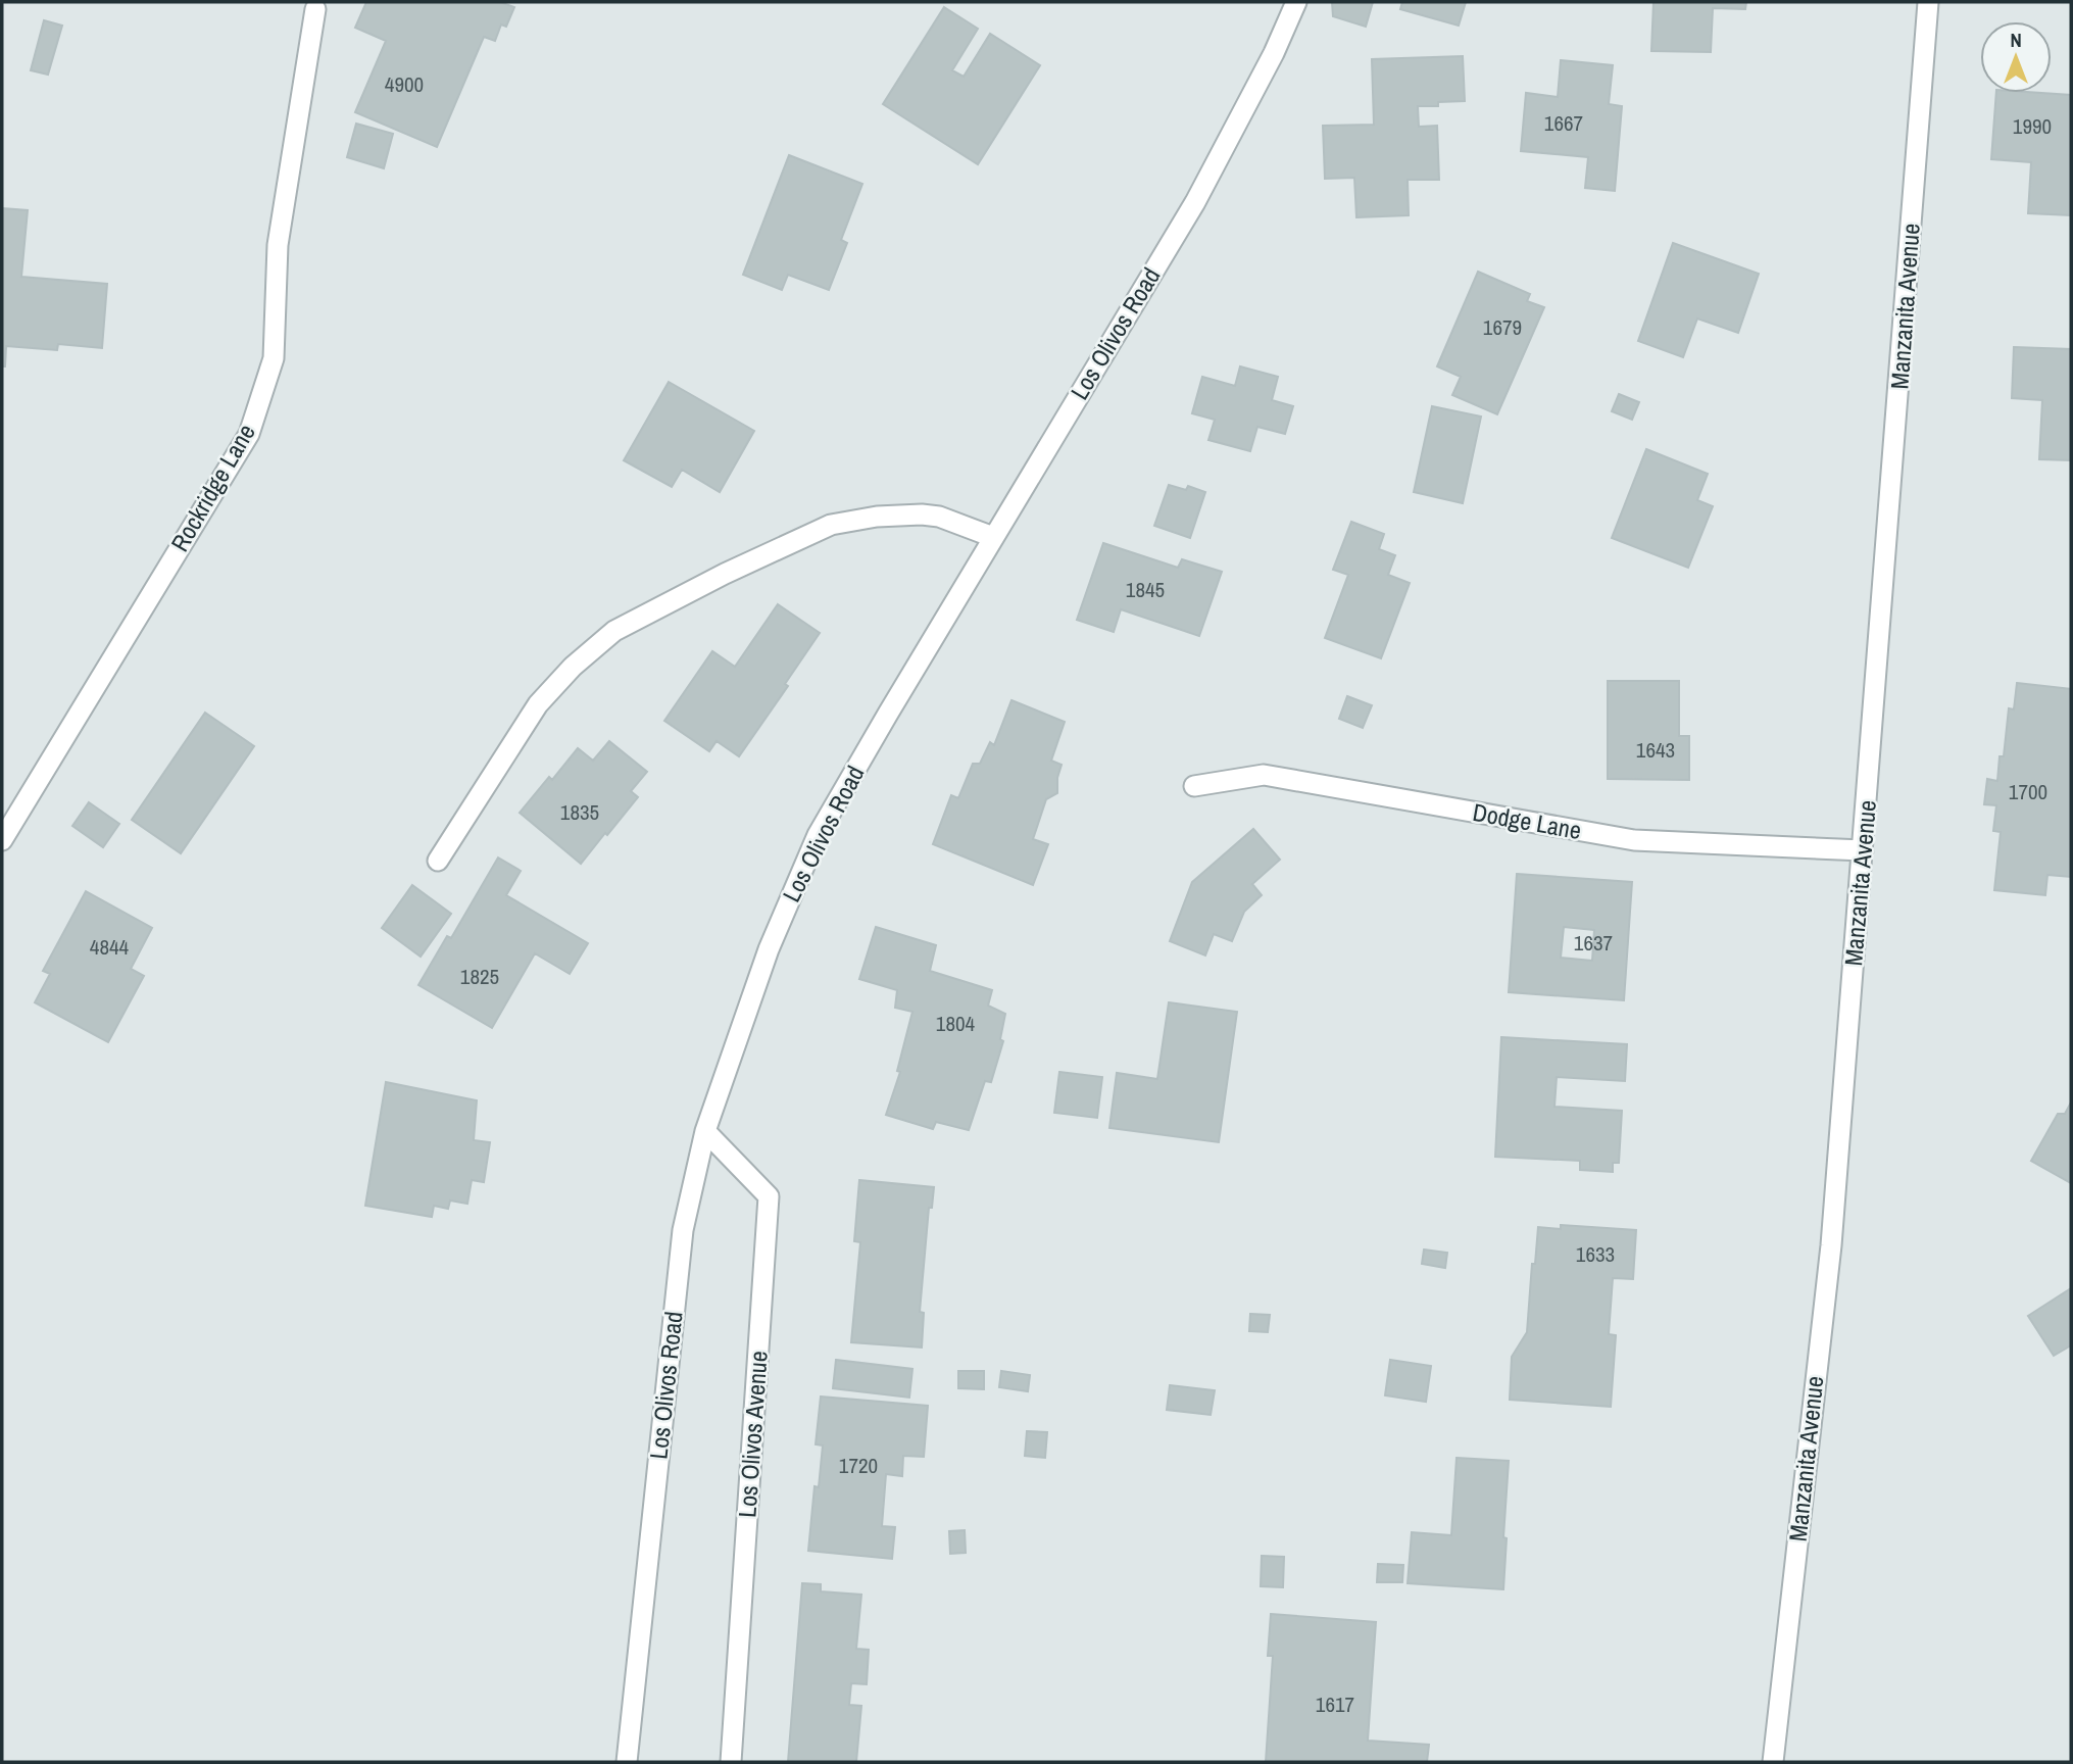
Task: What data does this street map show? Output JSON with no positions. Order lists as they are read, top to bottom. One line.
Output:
{"streets":{"street":["Manzanita Avenue","Los Olivos Road","Rockridge Lane","Dodge Lane","Los Olivos Avenue"]},"crossings":[["Manzanita Avenue","Dodge Lane"],["Los Olivos Road","Los Olivos Avenue"]],"house_numbers":["4900","1667","1990","1679","1845","1643","1700","1835","1637","4844","1825","1804","1633","1720","1617"],"north":"top"}
